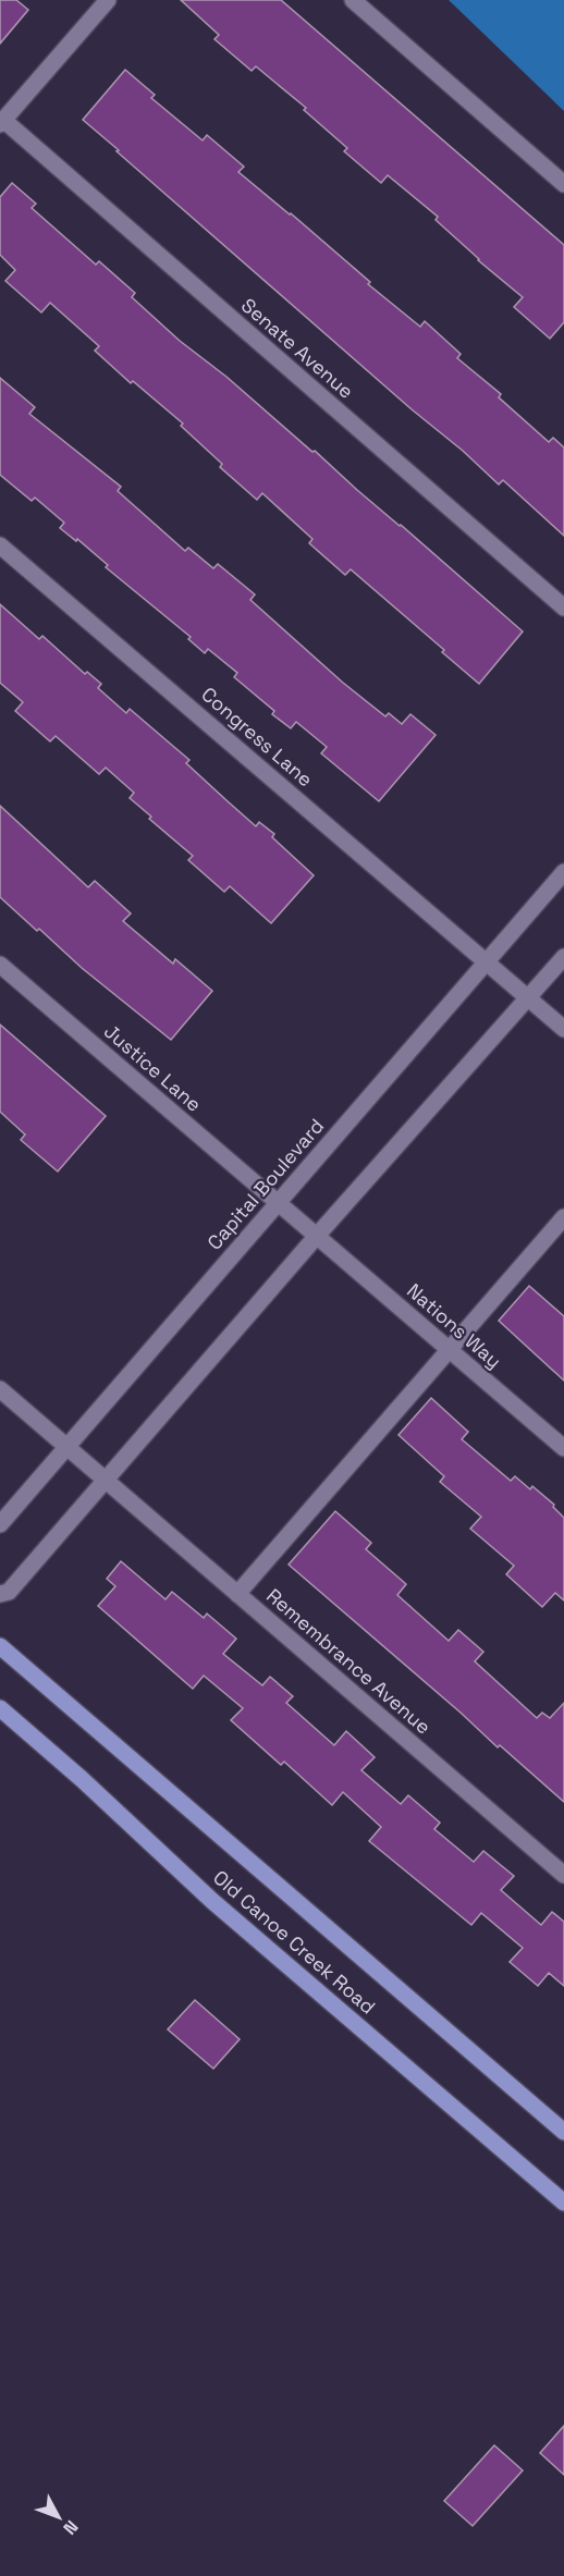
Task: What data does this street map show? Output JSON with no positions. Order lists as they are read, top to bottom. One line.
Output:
{"streets":{"main road":["Old Canoe Creek Road"],"street":["Senate Avenue","Congress Lane","Justice Lane","Capital Boulevard","Nations Way","Remembrance Avenue"]},"crossings":[["Congress Lane","Capital Boulevard"],["Justice Lane","Capital Boulevard"],["Justice Lane","Nations Way"],["Capital Boulevard","Remembrance Avenue"]],"north":"bottom right"}
